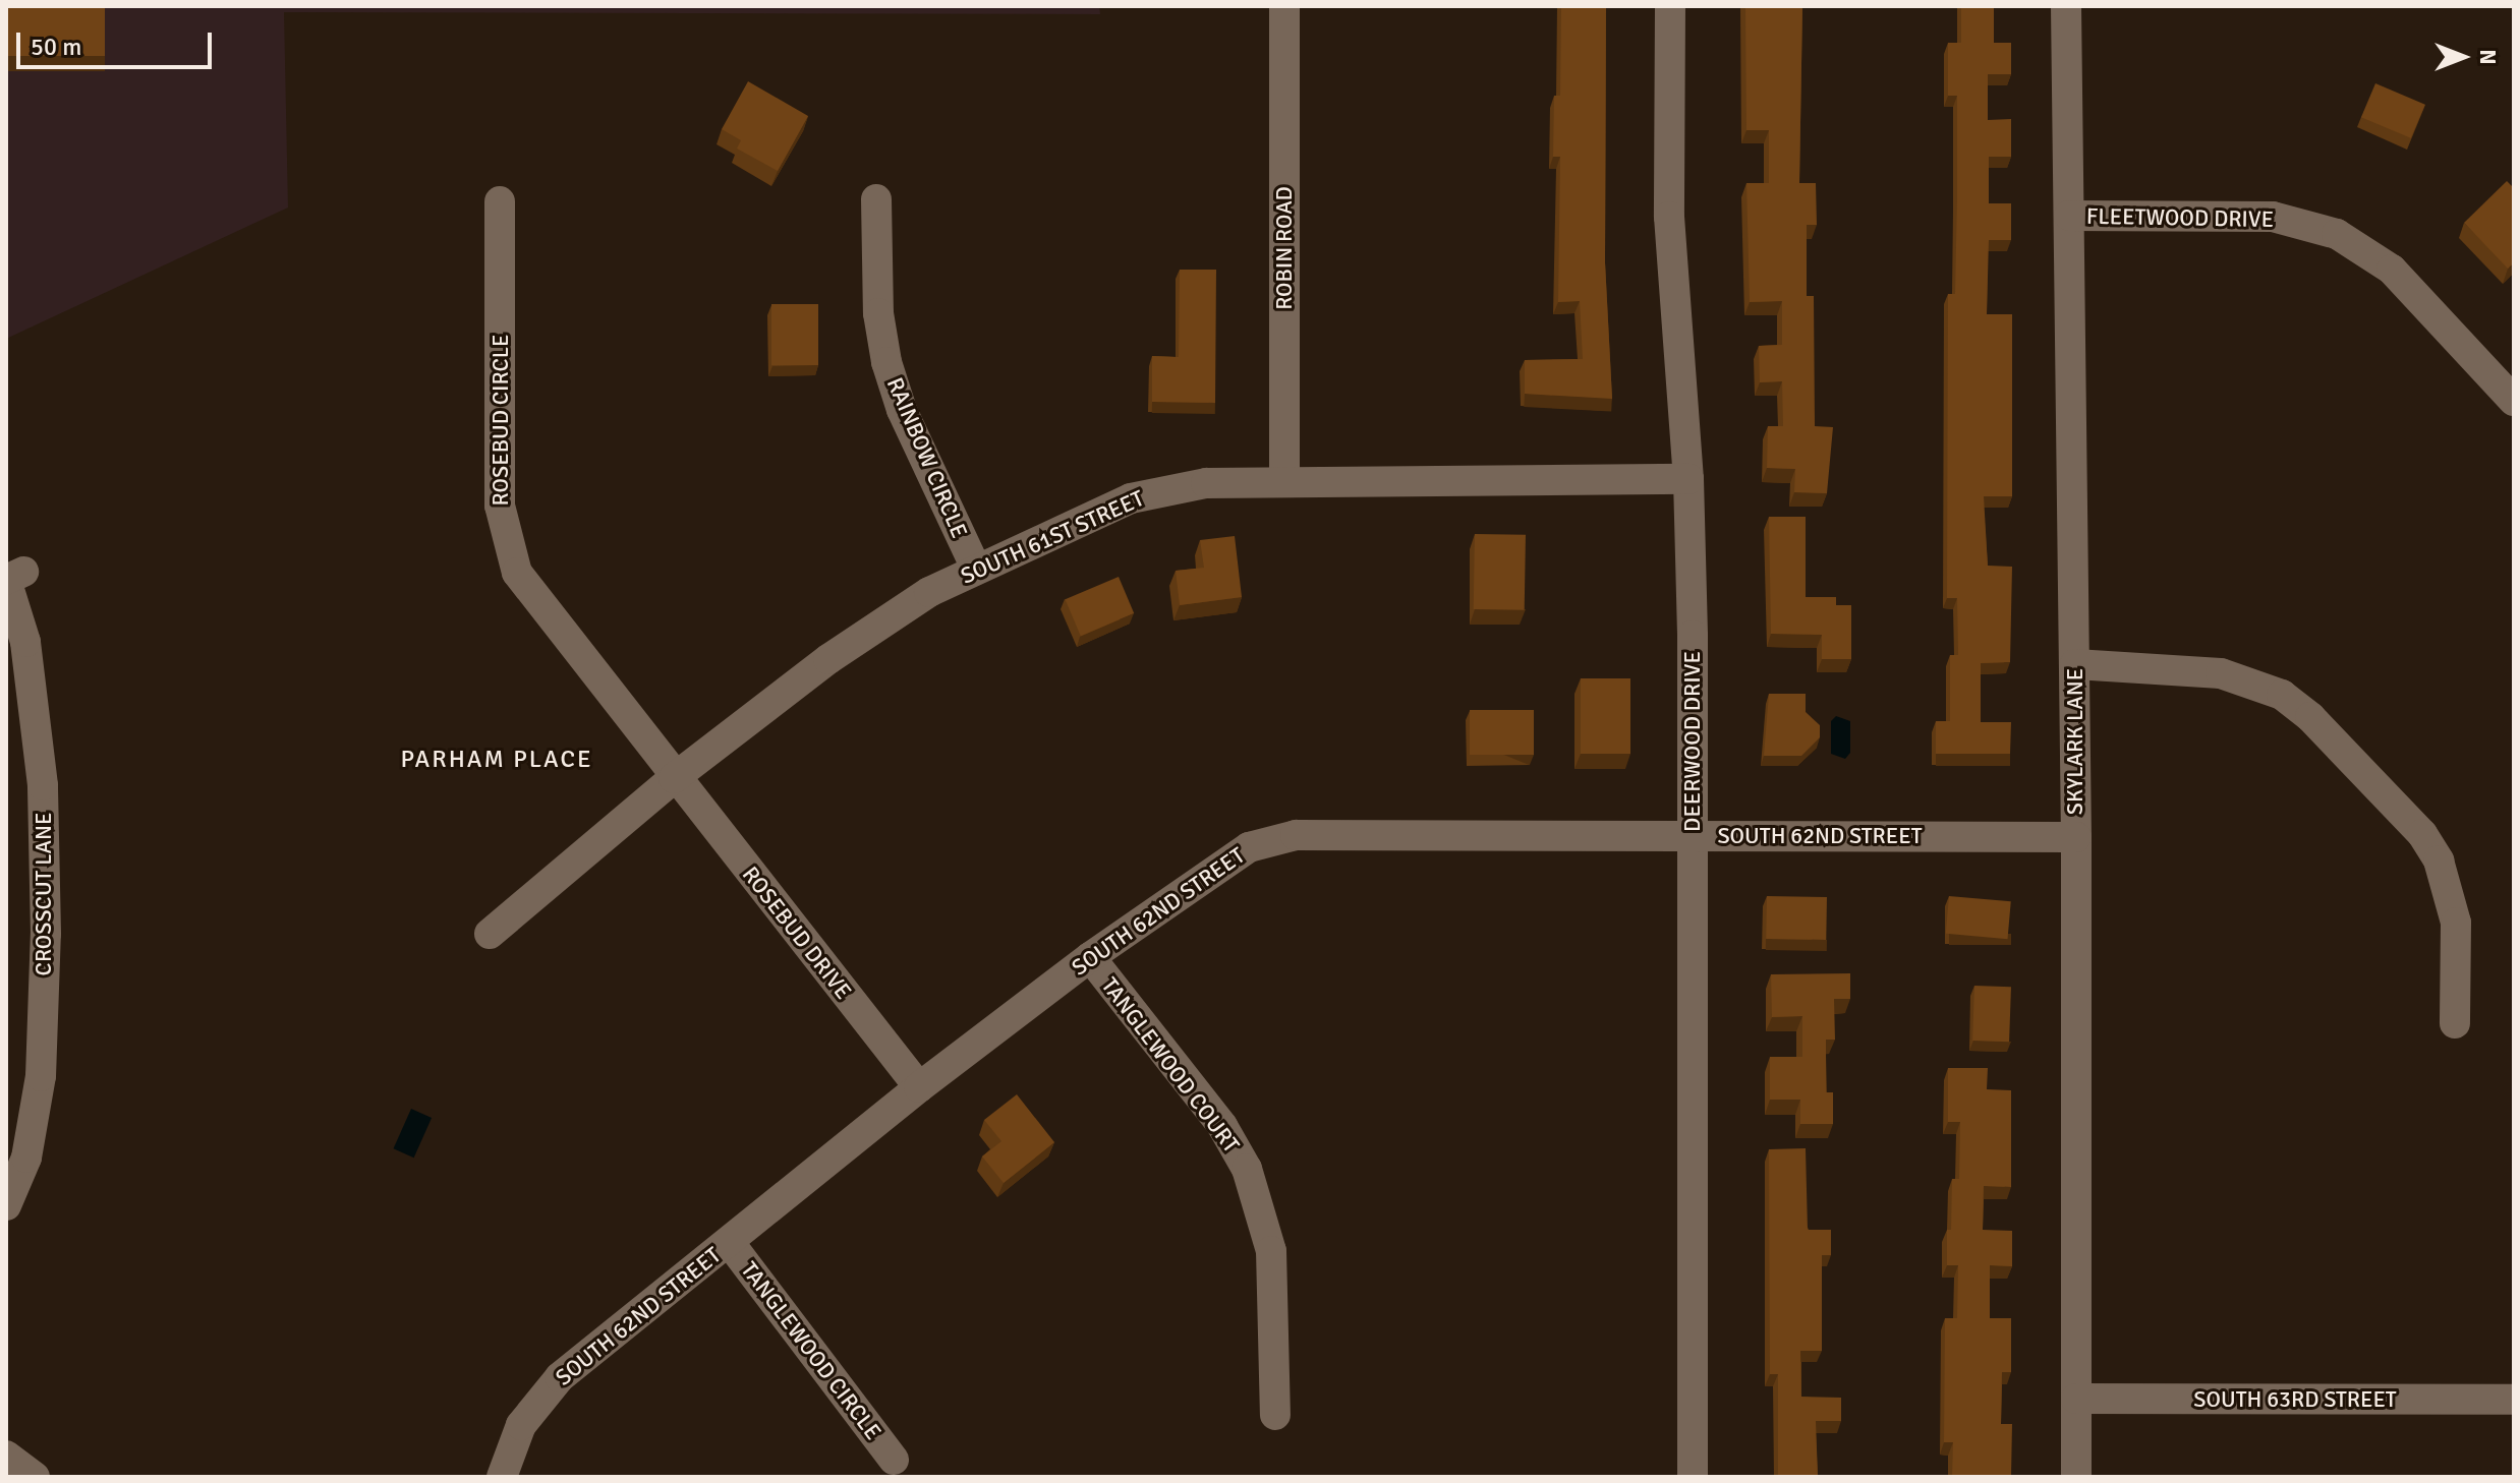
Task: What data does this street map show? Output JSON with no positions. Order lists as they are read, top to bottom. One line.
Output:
{"streets":{"street":["FLEETWOOD DRIVE","ROBIN ROAD","ROSEBUD CIRCLE","RAINBOW CIRCLE","SOUTH 61ST STREET","DEERWOOD DRIVE","SKYLARK LANE","SOUTH 62ND STREET","CROSSCUT LANE","ROSEBUD DRIVE","TANGLEWOOD COURT","TANGLEWOOD CIRCLE","SOUTH 63RD STREET"]},"crossings":[["FLEETWOOD DRIVE","SKYLARK LANE"],["ROBIN ROAD","SOUTH 61ST STREET"],["ROSEBUD CIRCLE","SOUTH 61ST STREET"],["ROSEBUD CIRCLE","ROSEBUD DRIVE"],["RAINBOW CIRCLE","SOUTH 61ST STREET"],["SOUTH 61ST STREET","DEERWOOD DRIVE"],["SOUTH 61ST STREET","ROSEBUD DRIVE"],["DEERWOOD DRIVE","SOUTH 62ND STREET"],["SKYLARK LANE","SOUTH 62ND STREET"],["SKYLARK LANE","SOUTH 63RD STREET"],["SOUTH 62ND STREET","ROSEBUD DRIVE"],["SOUTH 62ND STREET","TANGLEWOOD COURT"],["SOUTH 62ND STREET","TANGLEWOOD CIRCLE"]],"districts":["PARHAM PLACE"],"scale_bar":"50 m","north":"right"}
